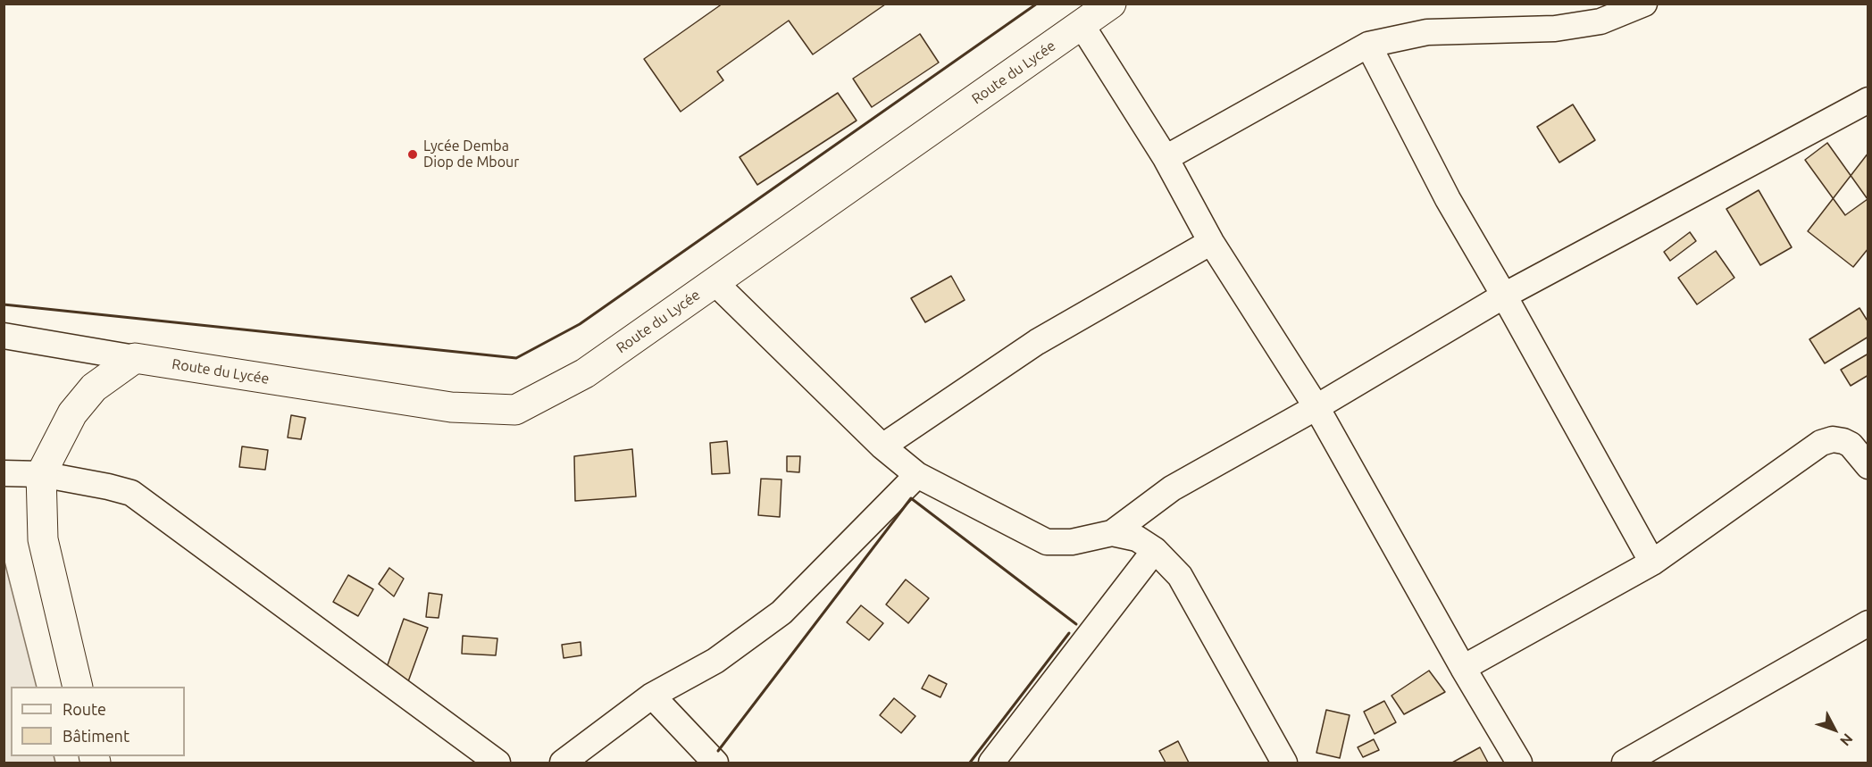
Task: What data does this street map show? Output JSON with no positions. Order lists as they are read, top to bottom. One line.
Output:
{"streets":{"main road":["Route du Lycée"]},"places":["Lycée Demba Diop de Mbour"],"legend":["Route","Bâtiment"],"north":"bottom right"}
